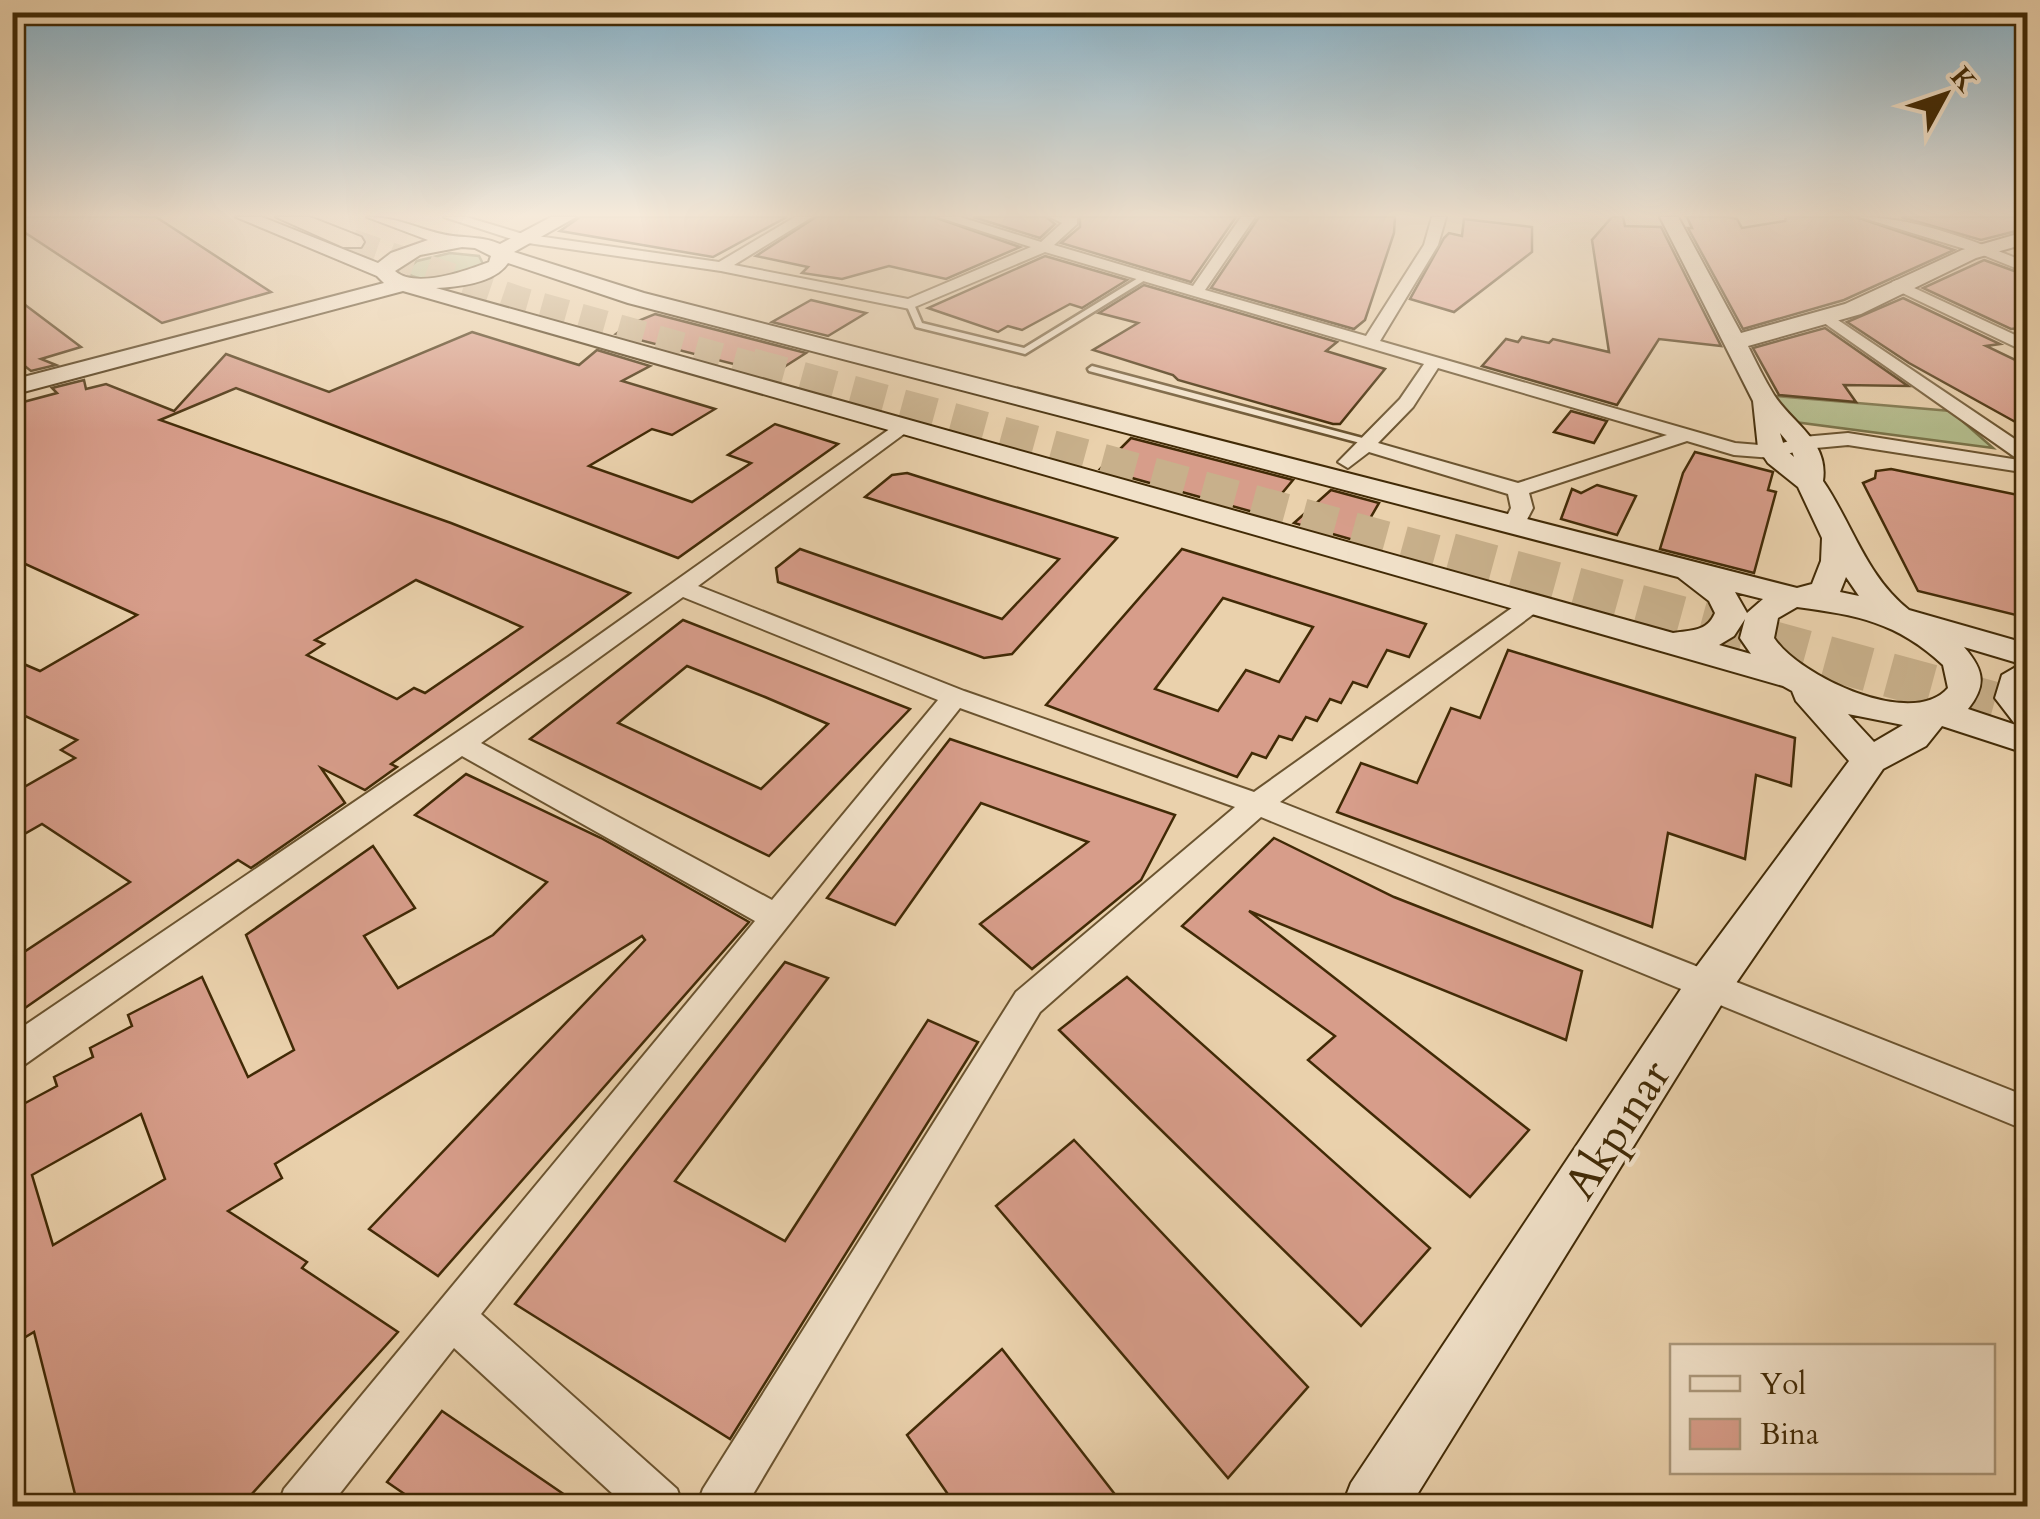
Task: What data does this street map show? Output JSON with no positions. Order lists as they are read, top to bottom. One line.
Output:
{"streets":{"main road":["Akpınar"]},"legend":["Yol","Bina"],"north":"top right"}
